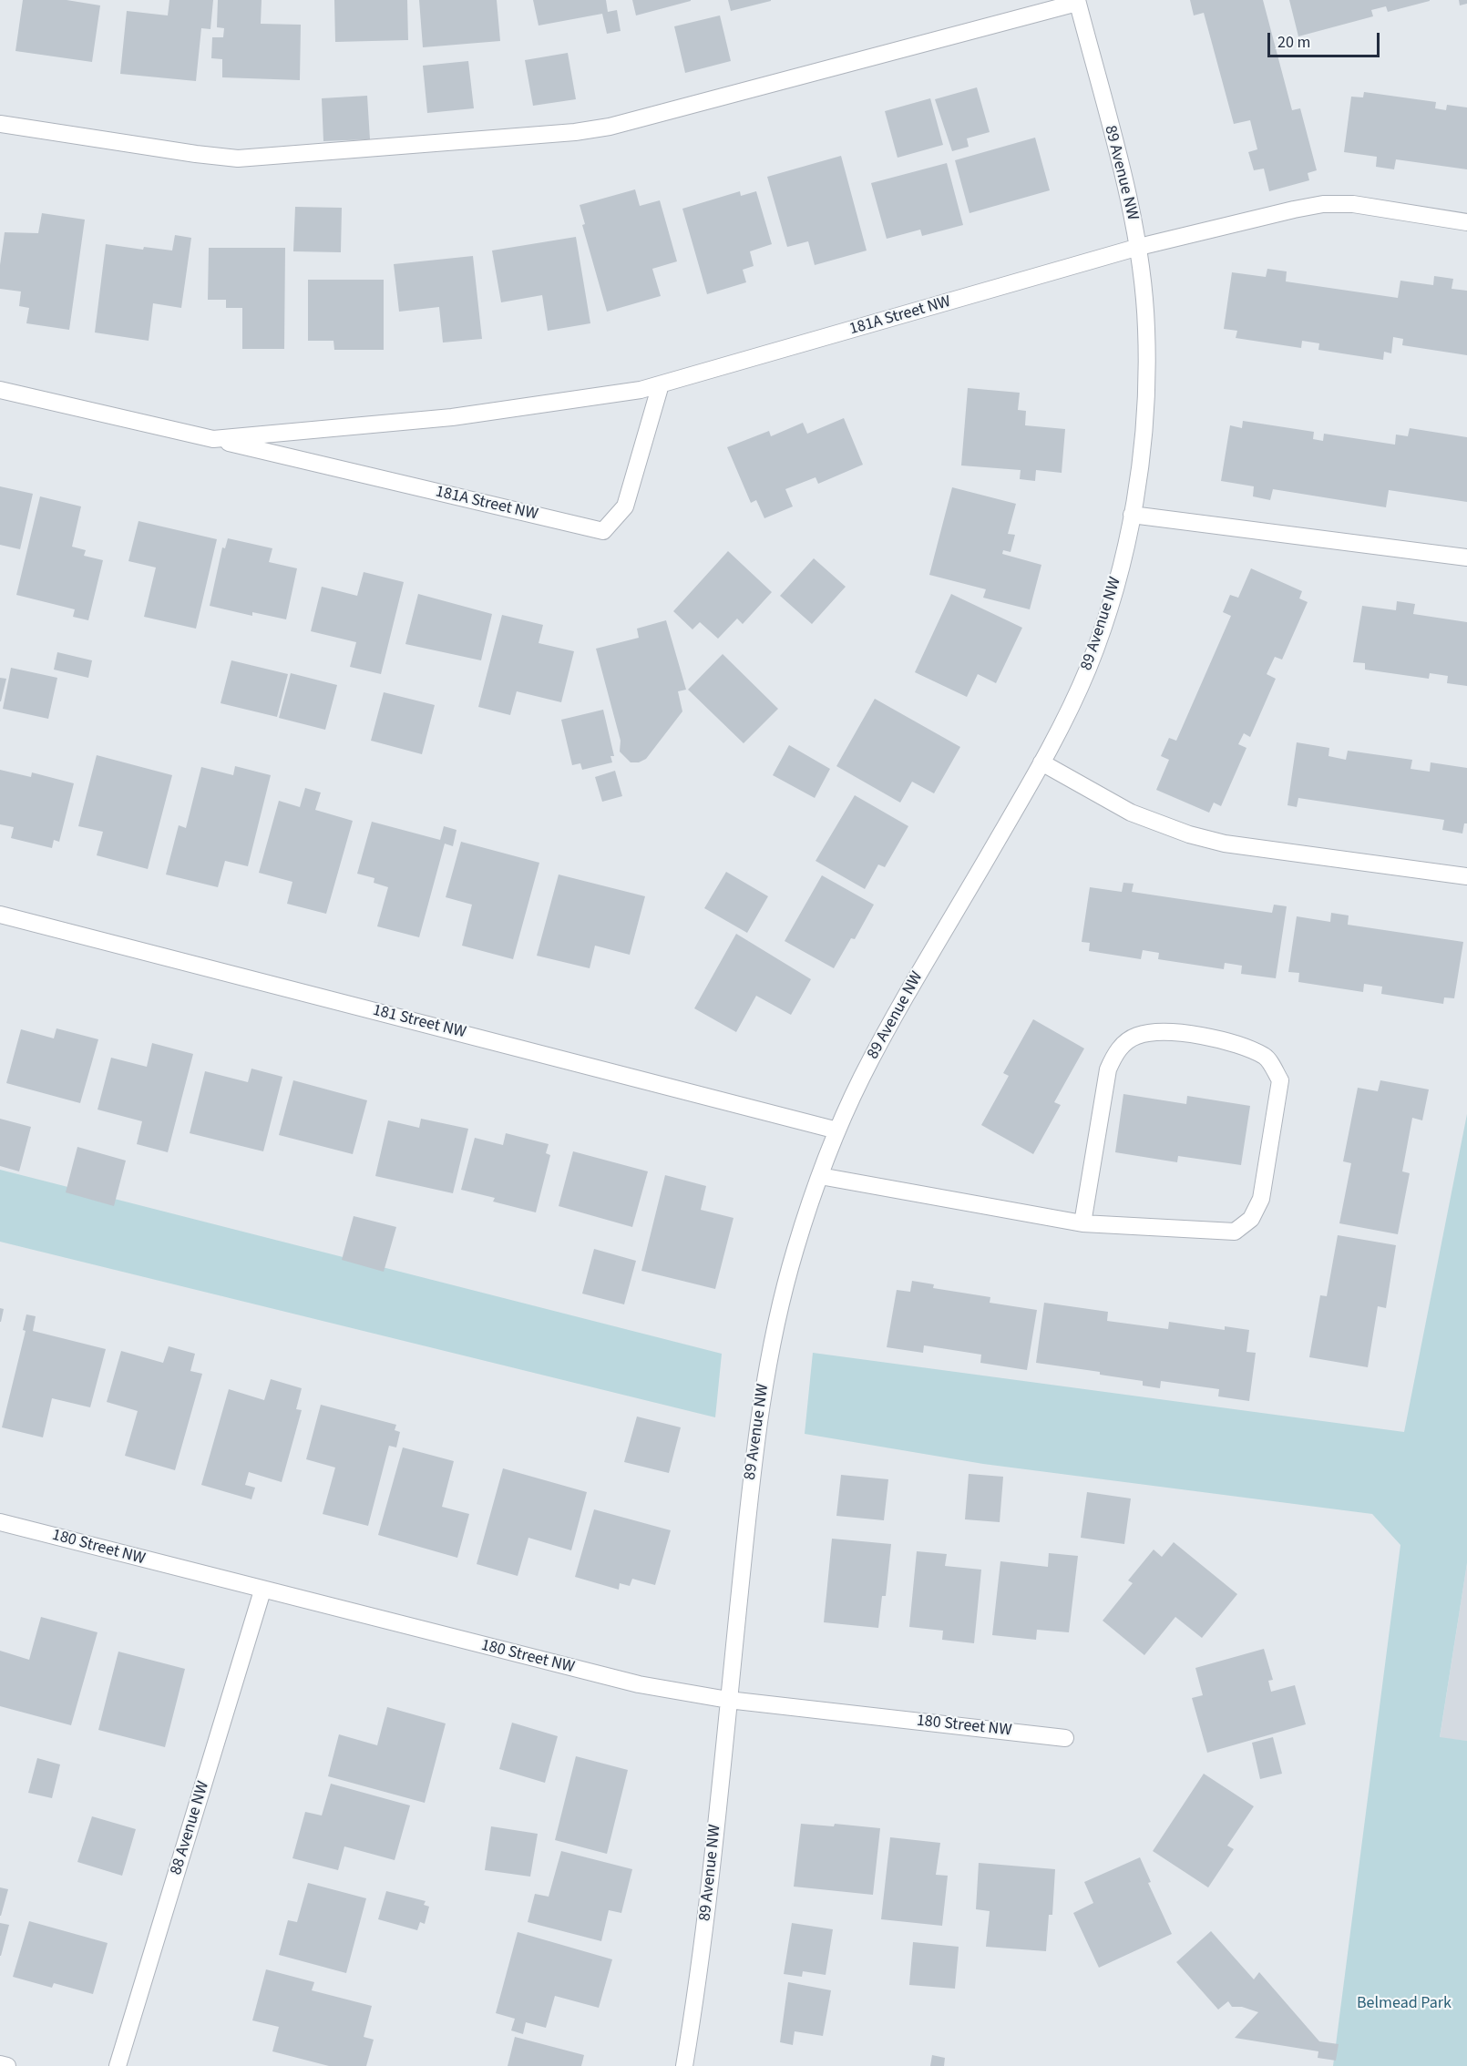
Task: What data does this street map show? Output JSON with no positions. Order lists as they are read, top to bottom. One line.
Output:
{"streets":{"street":["89 Avenue NW","181A Street NW","181 Street NW","180 Street NW","88 Avenue NW"]},"crossings":[["89 Avenue NW","181A Street NW"],["89 Avenue NW","181 Street NW"],["89 Avenue NW","180 Street NW"],["180 Street NW","88 Avenue NW"]],"parks":["Belmead Park"],"scale_bar":"20 m"}
